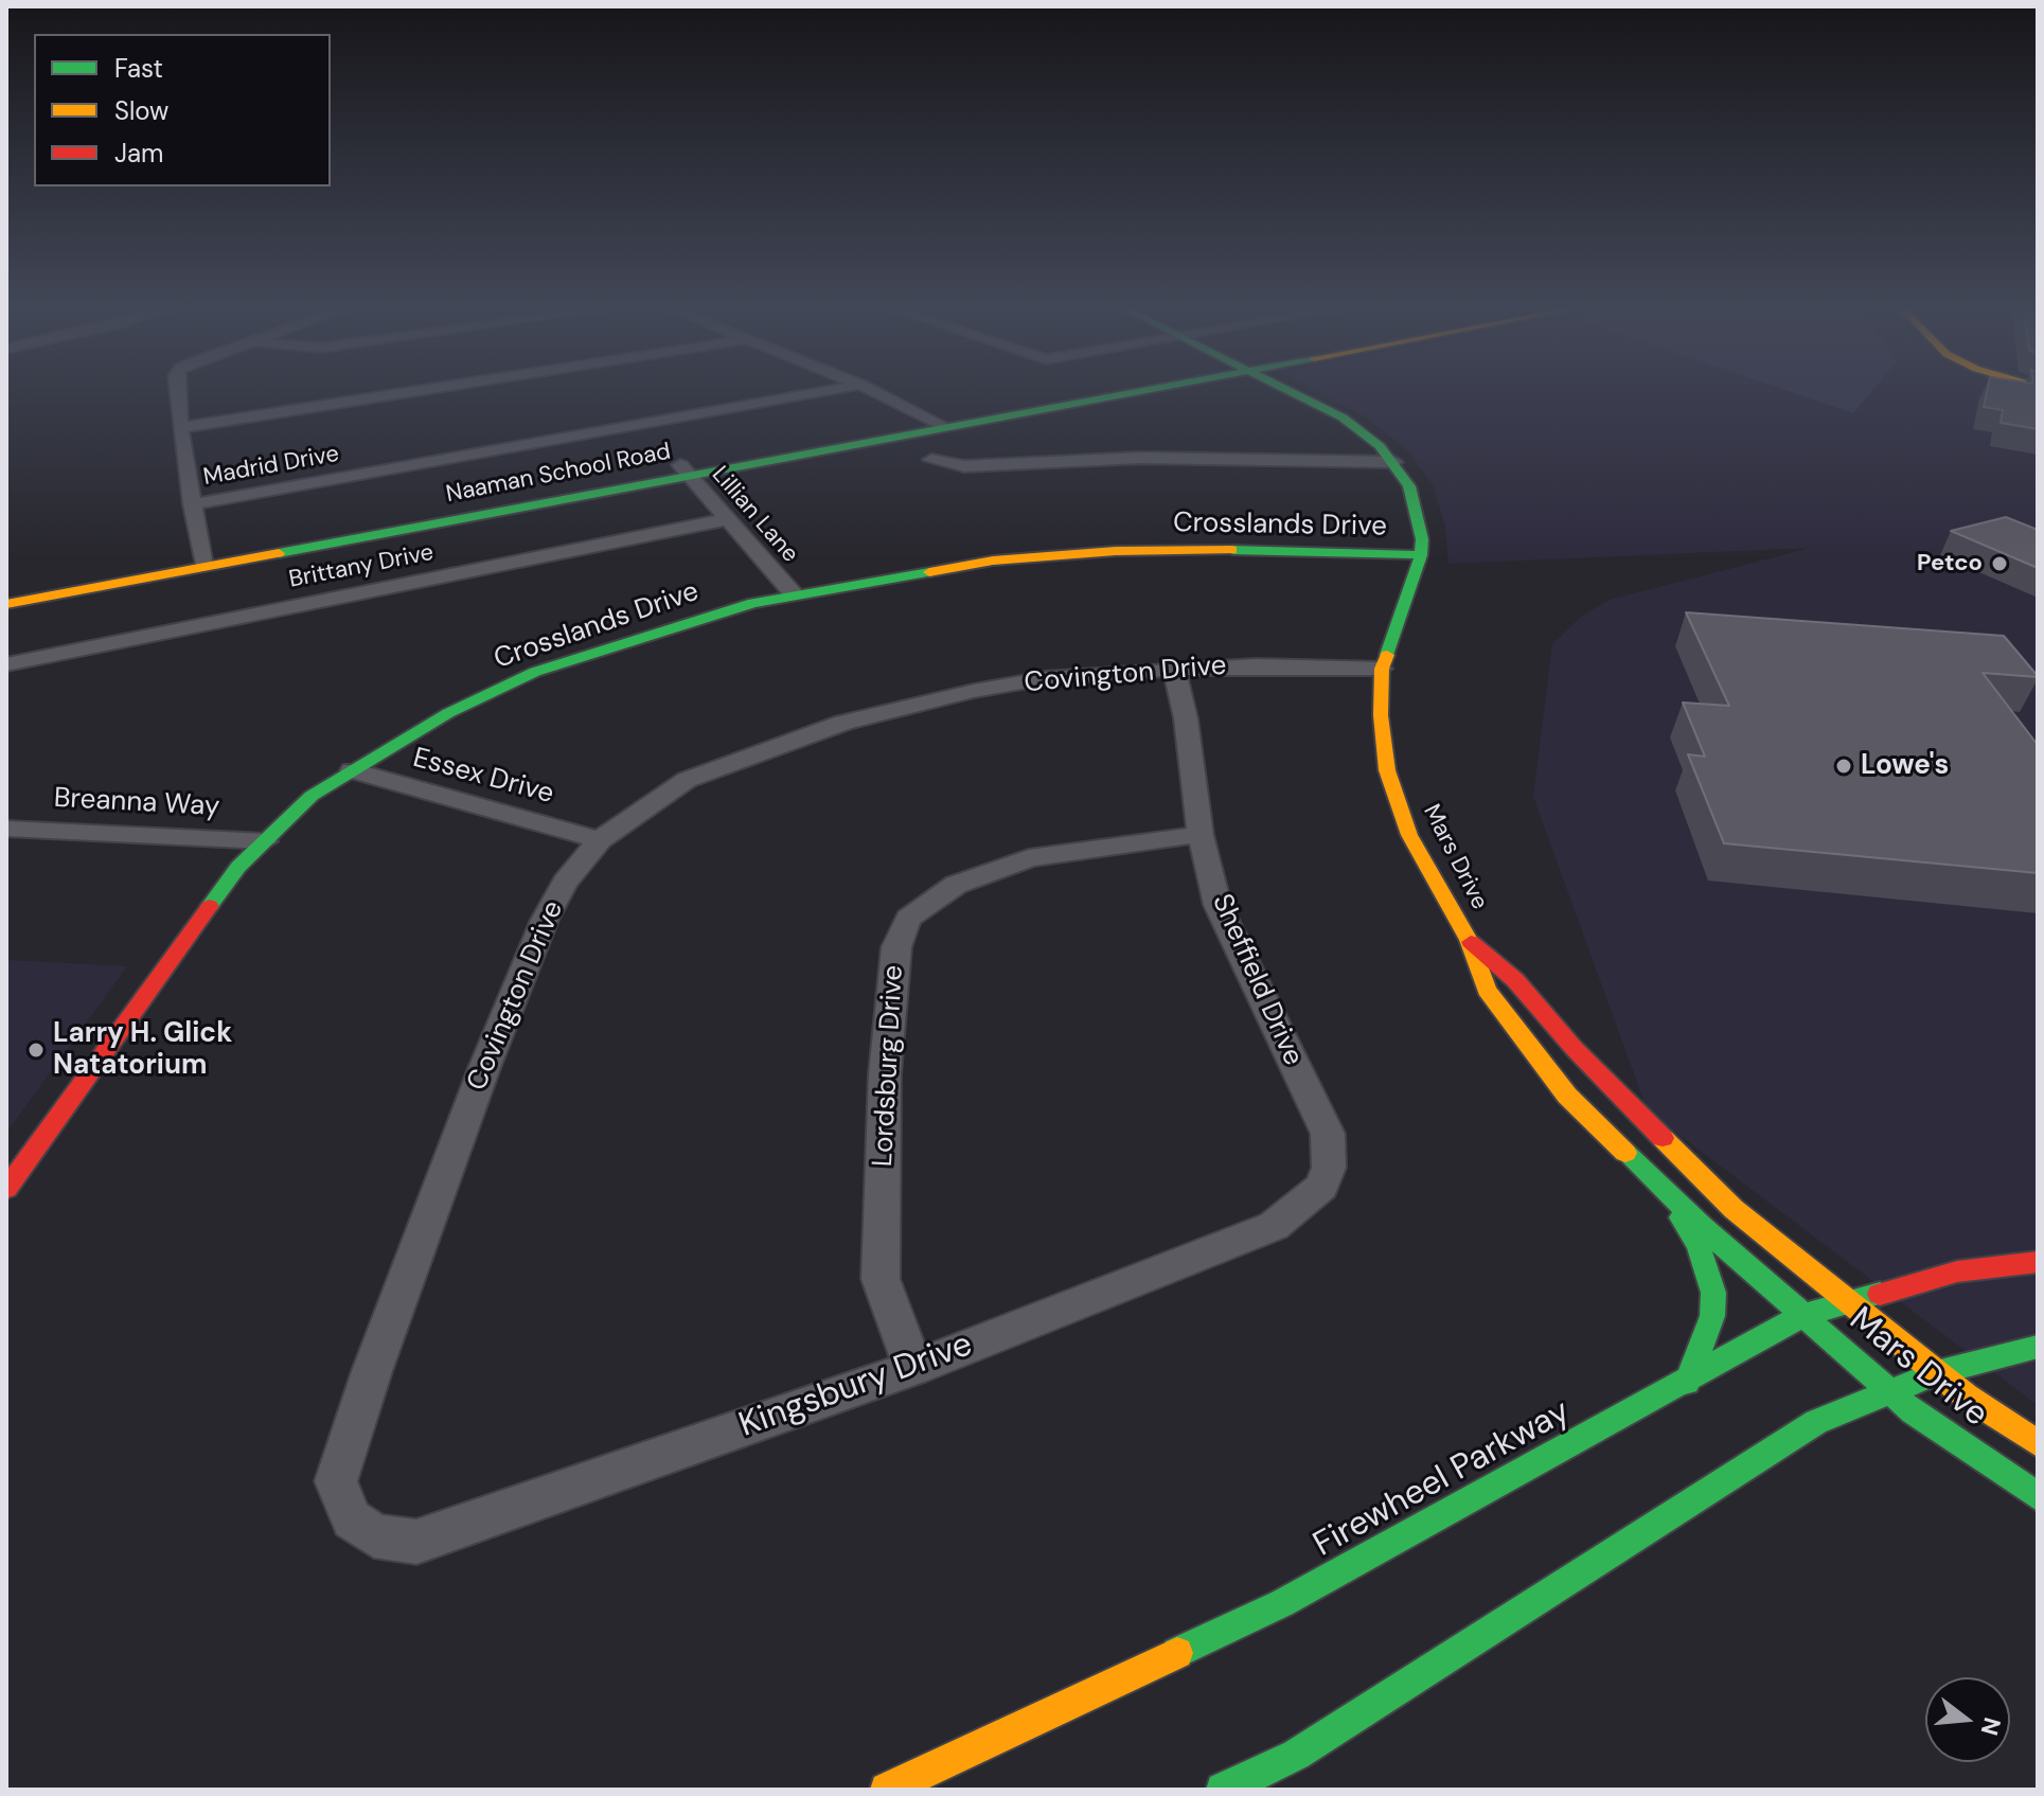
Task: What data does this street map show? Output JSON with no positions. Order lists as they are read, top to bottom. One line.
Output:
{"streets":{"street":["Madrid Drive","Naaman School Road","Lillian Lane","Crosslands Drive","Brittany Drive","Covington Drive","Essex Drive","Breanna Way","Mars Drive","Sheffield Drive","Lordsburg Drive","Kingsbury Drive","Firewheel Parkway"]},"crossings":[["Naaman School Road","Lillian Lane"],["Lillian Lane","Crosslands Drive"],["Lillian Lane","Brittany Drive"],["Crosslands Drive","Essex Drive"],["Crosslands Drive","Breanna Way"],["Crosslands Drive","Mars Drive"],["Covington Drive","Essex Drive"],["Covington Drive","Mars Drive"],["Covington Drive","Sheffield Drive"],["Covington Drive","Kingsbury Drive"],["Mars Drive","Firewheel Parkway"],["Sheffield Drive","Lordsburg Drive"],["Sheffield Drive","Kingsbury Drive"],["Lordsburg Drive","Kingsbury Drive"]],"places":["Petco","Lowe's","Larry H. Glick Natatorium"],"legend":["Fast","Slow","Jam"],"north":"right"}
